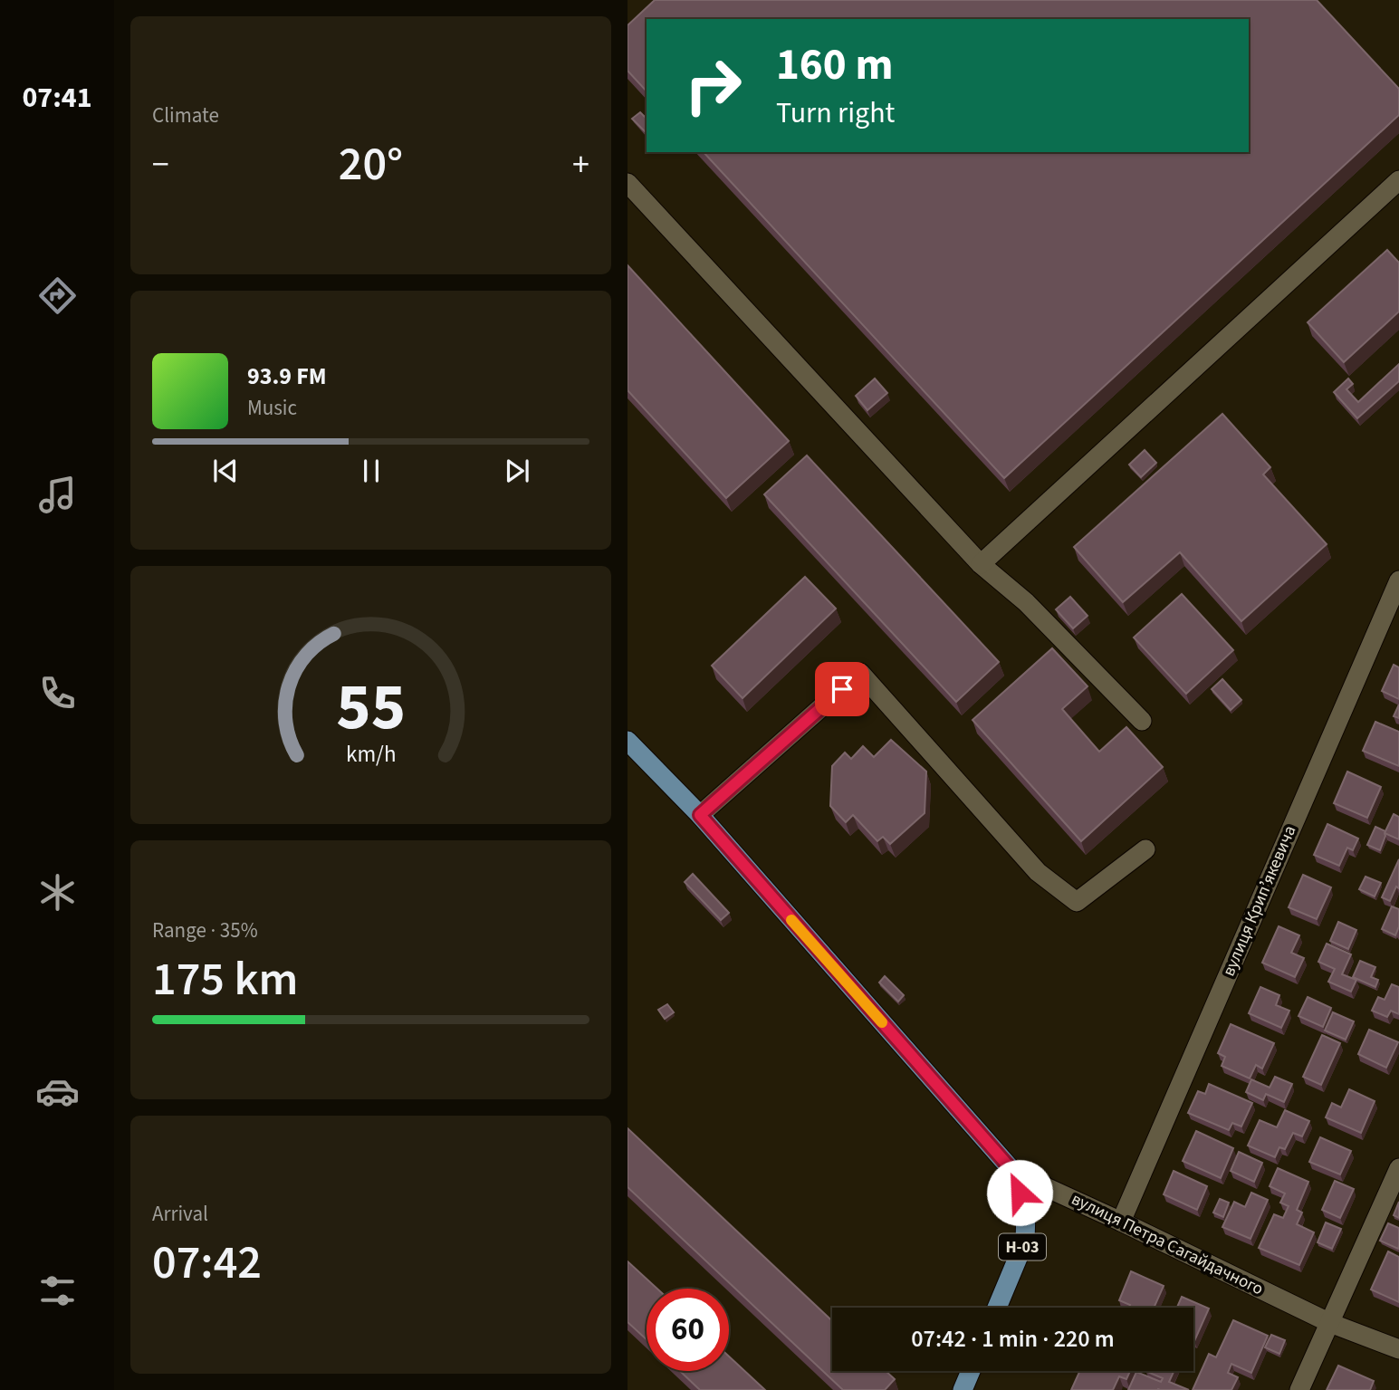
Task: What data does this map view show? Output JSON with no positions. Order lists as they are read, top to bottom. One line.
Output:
{"streets":{"main road":["вулиця Петра Сагайдачного","Н-03"],"street":["вулиця Крипʼякевича"]},"crossings":[["вулиця Крипʼякевича","вулиця Петра Сагайдачного"],["вулиця Петра Сагайдачного","Н-03"]],"page":{"tabs":"07:41","tile":["Climate",["Range · 35%","175 km"],["Arrival","07:42"]],"turn":["160 m","Turn right"],"heat":["−","20°","+"],"song":["93.9 FM","Music"],"limit":"60","trip":"07:42 · 1 min · 220 m","gauge":["55","km/h"]}}
